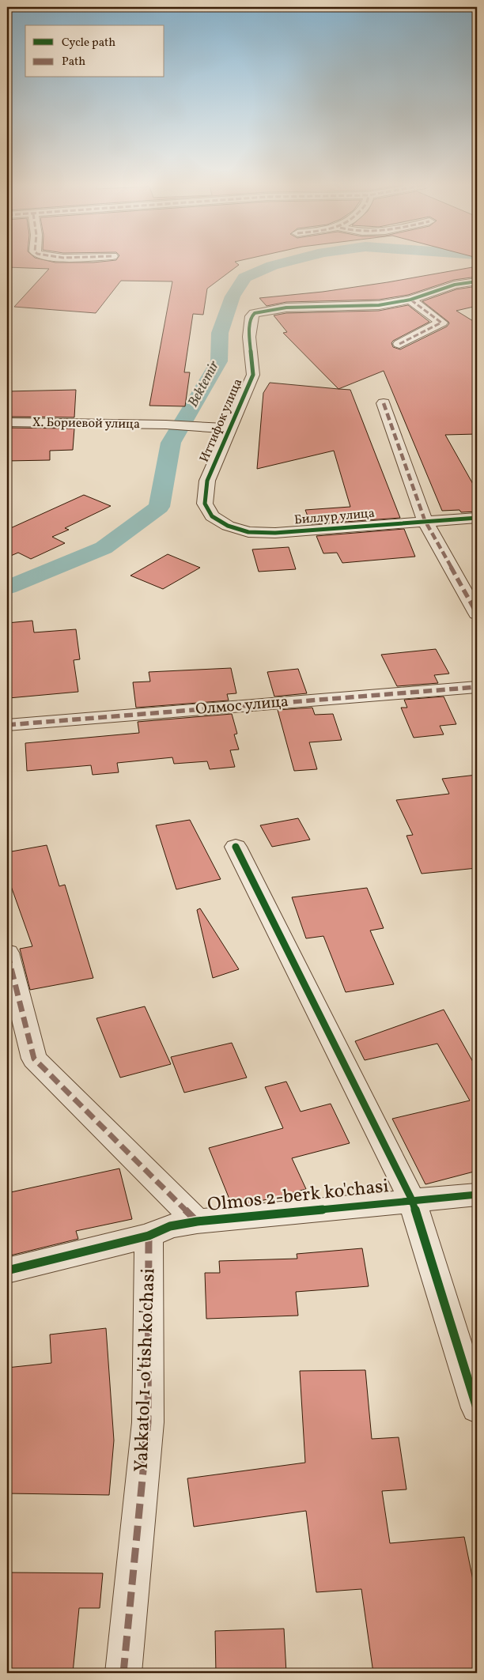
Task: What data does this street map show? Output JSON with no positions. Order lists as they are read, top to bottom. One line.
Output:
{"streets":{"street":["Иттифок улица","Х. Бориевой улица","Биллур улица","Олмос улица","Olmos 2-berk ko'chasi","Yakkatol 1-o'tish ko'chasi"]},"crossings":[["Иттифок улица","Х. Бориевой улица"],["Иттифок улица","Биллур улица"],["Olmos 2-berk ko'chasi","Yakkatol 1-o'tish ko'chasi"]],"water":["Bektemir"],"legend":["Cycle path","Path"]}
